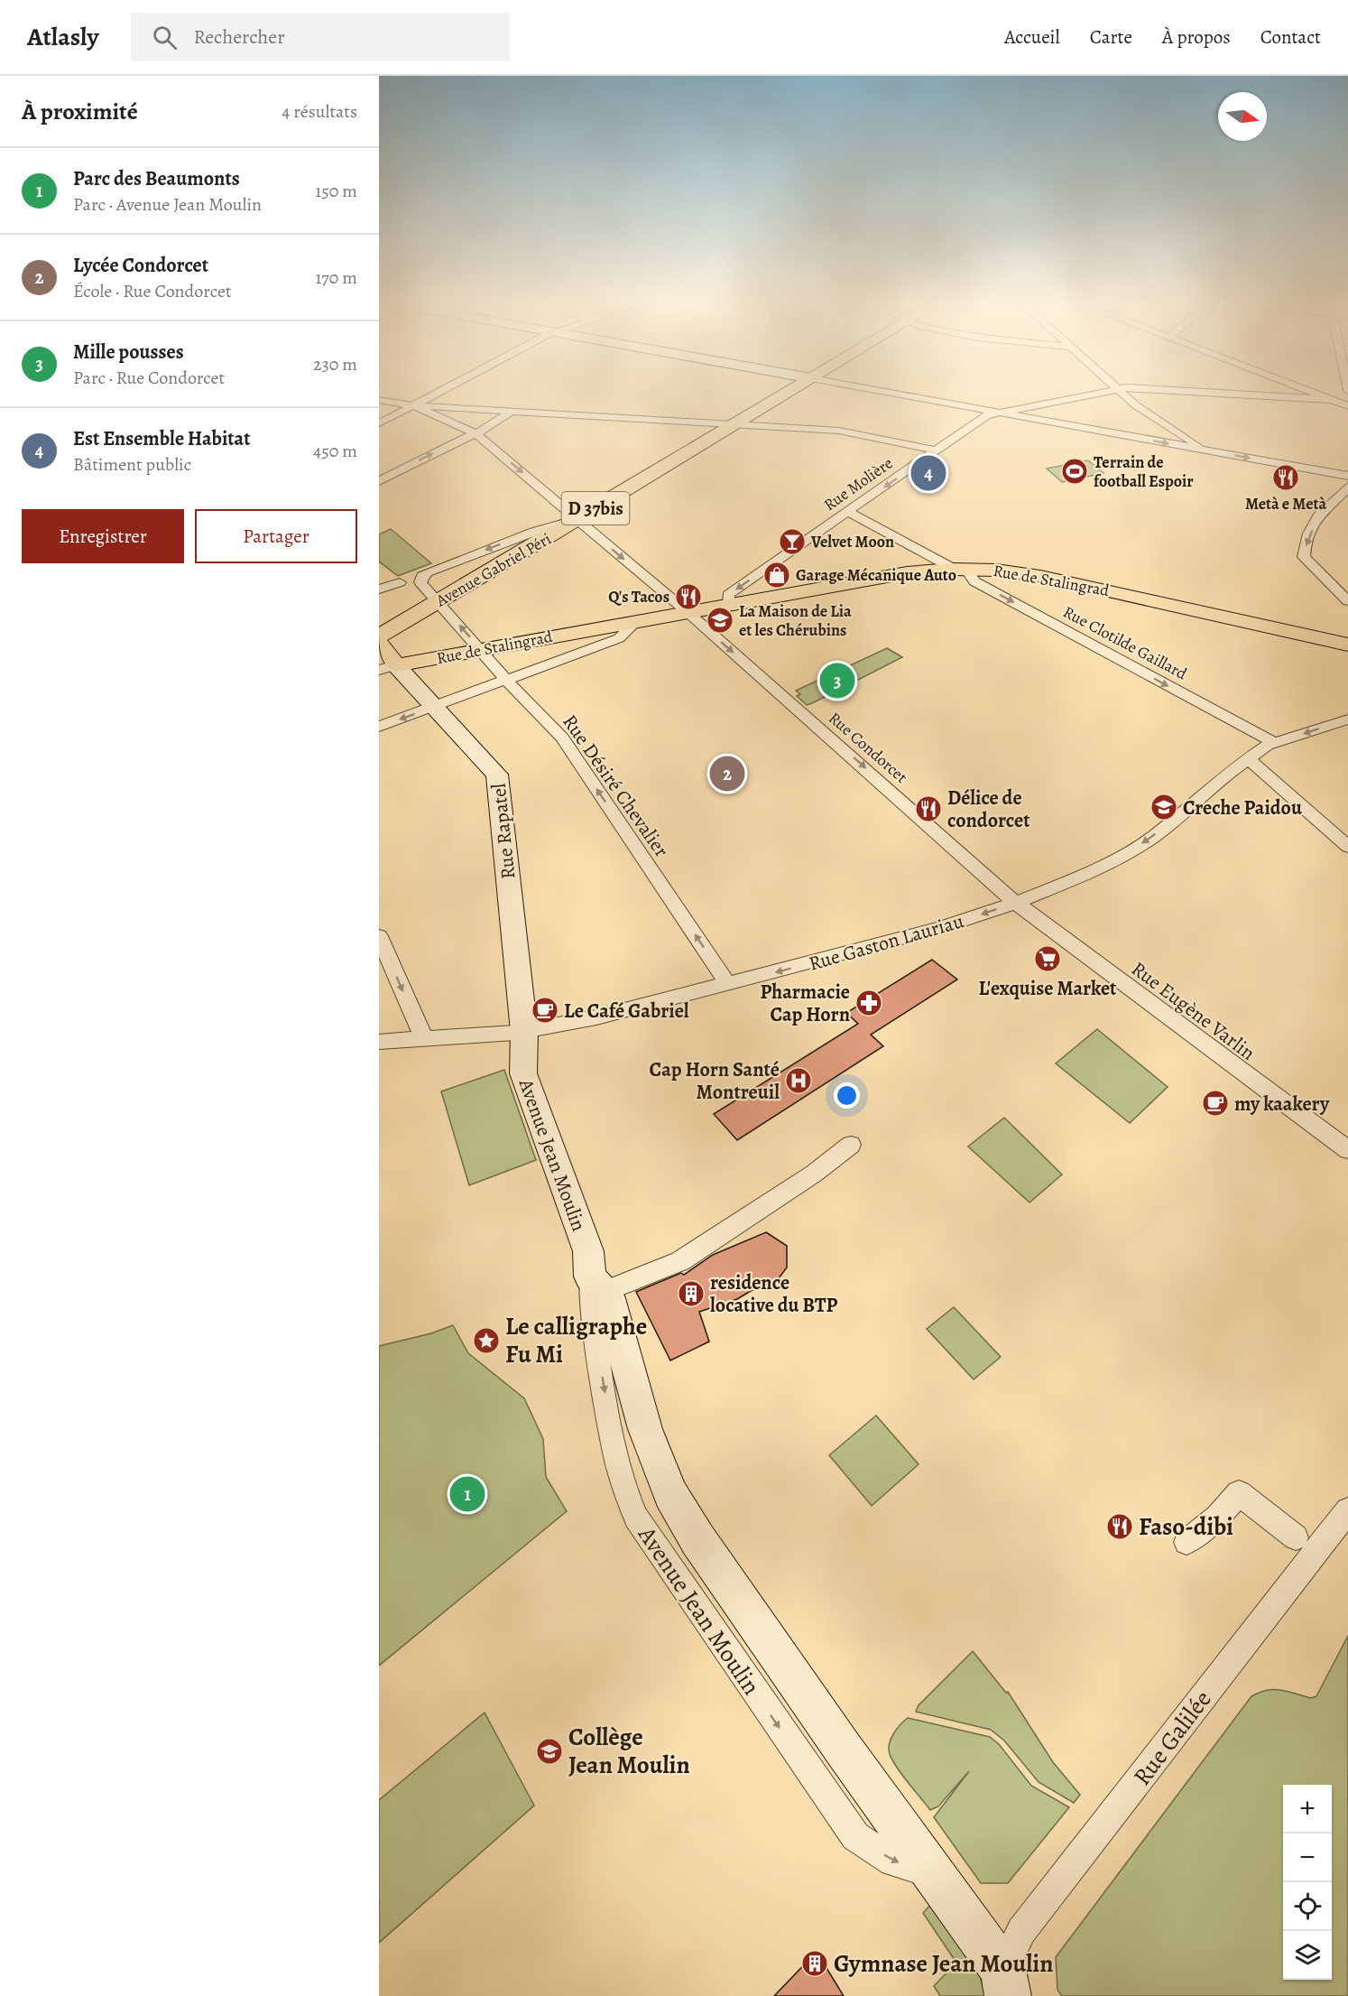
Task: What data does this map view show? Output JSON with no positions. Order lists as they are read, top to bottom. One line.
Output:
{"streets":{"main road":["D 37bis","Avenue Gabriel Péri","Rue de Stalingrad","Rue Rapatel","Avenue Jean Moulin"],"street":["Rue Molière","Rue Clotilde Gaillard","Rue Condorcet","Rue Désiré Chevalier","Rue Gaston Lauriau","Rue Eugène Varlin","Rue Galilée"]},"crossings":[["Rue Molière","Rue de Stalingrad"],["Rue Molière","Rue Clotilde Gaillard"],["Avenue Gabriel Péri","Rue Condorcet"],["Avenue Gabriel Péri","Rue Désiré Chevalier"],["Rue de Stalingrad","Rue Clotilde Gaillard"],["Rue de Stalingrad","Rue Condorcet"],["Rue de Stalingrad","Rue Désiré Chevalier"],["Rue de Stalingrad","Rue Rapatel"],["Rue Clotilde Gaillard","Rue Gaston Lauriau"],["Rue Condorcet","Rue Désiré Chevalier"],["Rue Condorcet","Rue Gaston Lauriau"],["Rue Condorcet","Rue Eugène Varlin"],["Rue Désiré Chevalier","Rue Gaston Lauriau"],["Rue Rapatel","Rue Gaston Lauriau"],["Rue Rapatel","Avenue Jean Moulin"],["Rue Gaston Lauriau","Rue Eugène Varlin"],["Rue Gaston Lauriau","Avenue Jean Moulin"],["Avenue Jean Moulin","Rue Galilée"]],"one_way":["Rue Molière","Rue Clotilde Gaillard","Rue Condorcet","Rue Gaston Lauriau"],"places":{"sports":["Terrain de football Espoir"],"restaurant":["Metà e Metà","Q's Tacos","Délice de condorcet","Faso-dibi"],"bar":["Velvet Moon"],"shop":["Garage Mécanique Auto"],"school or university":["La Maison de Lia et les Chérubins","Creche Paidou","Collège Jean Moulin"],"supermarket":["L'exquise Market"],"pharmacy":["Pharmacie Cap Horn"],"cafe":["Le Café Gabriel","my kaakery"],"hospital":["Cap Horn Santé Montreuil"],"building":["residence locative du BTP","Gymnase Jean Moulin"],"place":["Le calligraphe Fu Mi"]},"north":"right","page":{"header":"Atlasly","search":"Rechercher","nav":["Accueil","Carte","À propos","Contact"],"heading":["À proximité","4 résultats"],"list":[{"mark":"1","name":"Parc des Beaumonts","note":"Parc · Avenue Jean Moulin","value":"150 m"},{"mark":"2","name":"Lycée Condorcet","note":"École · Rue Condorcet","value":"170 m"},{"mark":"3","name":"Mille pousses","note":"Parc · Rue Condorcet","value":"230 m"},{"mark":"4","name":"Est Ensemble Habitat","note":"Bâtiment public","value":"450 m"}],"pins":["4","3","2","1"],"buttons":["Enregistrer","Partager"],"map_buttons":["+","−"]}}
